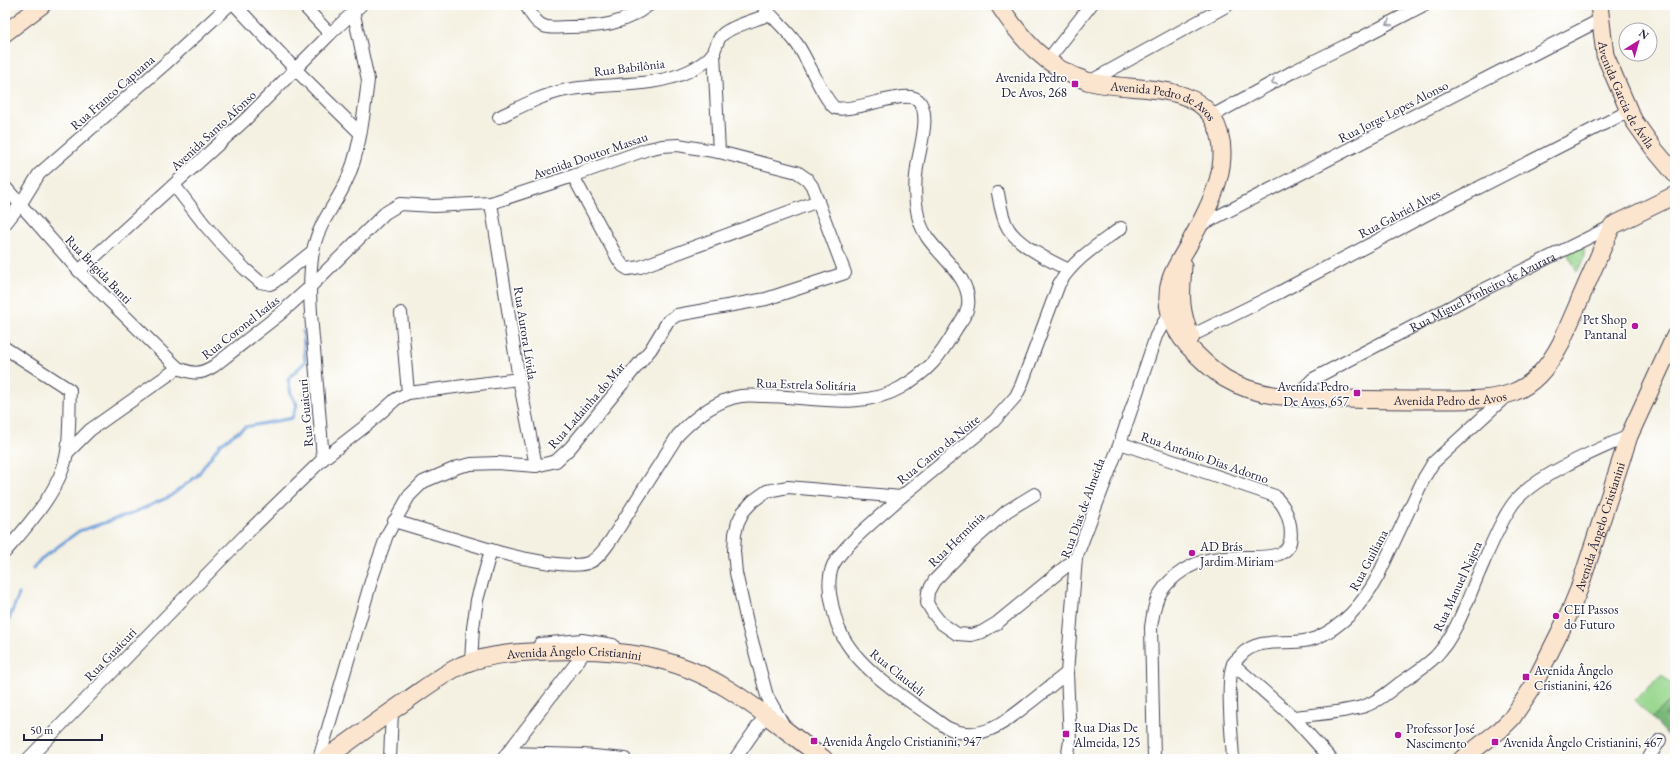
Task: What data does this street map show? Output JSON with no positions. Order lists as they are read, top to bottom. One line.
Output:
{"streets":{"street":["Rua Babilônia","Rua Franco Capuana","Avenida Garcia de Ávila","Avenida Pedro de Avos","Rua Jorge Lopes Alonso","Avenida Santo Afonso","Avenida Doutor Massau","Rua Gabriel Alves","Rua Brígida Banti","Rua Miguel Pinheiro de Azurara","Rua Coronel Isaías","Rua Aurora Lívida","Rua Estrela Solitária","Rua Ladainha do Mar","Rua Guaicuri","Rua Canto da Noite","Rua Antônio Dias Adorno","Rua Dias de Almeida","Avenida Ângelo Cristianini","Rua Hermínia","Rua Guiliana","Rua Manuel Najera","Rua Claudeli"]},"crossings":[["Rua Babilônia","Rua Estrela Solitária"],["Rua Franco Capuana","Rua Brígida Banti"],["Avenida Garcia de Ávila","Rua Jorge Lopes Alonso"],["Avenida Garcia de Ávila","Rua Gabriel Alves"],["Avenida Pedro de Avos","Rua Jorge Lopes Alonso"],["Avenida Pedro de Avos","Rua Gabriel Alves"],["Avenida Pedro de Avos","Rua Miguel Pinheiro de Azurara"],["Avenida Pedro de Avos","Rua Dias de Almeida"],["Avenida Pedro de Avos","Rua Guiliana"],["Avenida Santo Afonso","Rua Brígida Banti"],["Avenida Santo Afonso","Rua Guaicuri"],["Avenida Doutor Massau","Rua Coronel Isaías"],["Avenida Doutor Massau","Rua Aurora Lívida"],["Avenida Doutor Massau","Rua Ladainha do Mar"],["Avenida Doutor Massau","Rua Guaicuri"],["Rua Brígida Banti","Rua Coronel Isaías"],["Rua Coronel Isaías","Rua Guaicuri"],["Rua Aurora Lívida","Rua Ladainha do Mar"],["Rua Canto da Noite","Avenida Ângelo Cristianini"],["Rua Canto da Noite","Rua Claudeli"],["Rua Antônio Dias Adorno","Rua Dias de Almeida"],["Rua Dias de Almeida","Rua Hermínia"],["Rua Dias de Almeida","Rua Claudeli"],["Avenida Ângelo Cristianini","Rua Manuel Najera"]],"places":{"transit":["Avenida Pedro De Avos, 268","Avenida Pedro De Avos, 657","Avenida Ângelo Cristianini, 426","Rua Dias De Almeida, 125","Avenida Ângelo Cristianini, 947","Avenida Ângelo Cristianini, 467"],"other":["Pet Shop Pantanal","AD Brás Jardim Miriam","CEI Passos do Futuro","Professor José Nascimento"]},"scale_bar":"50 m","north":"top right"}
